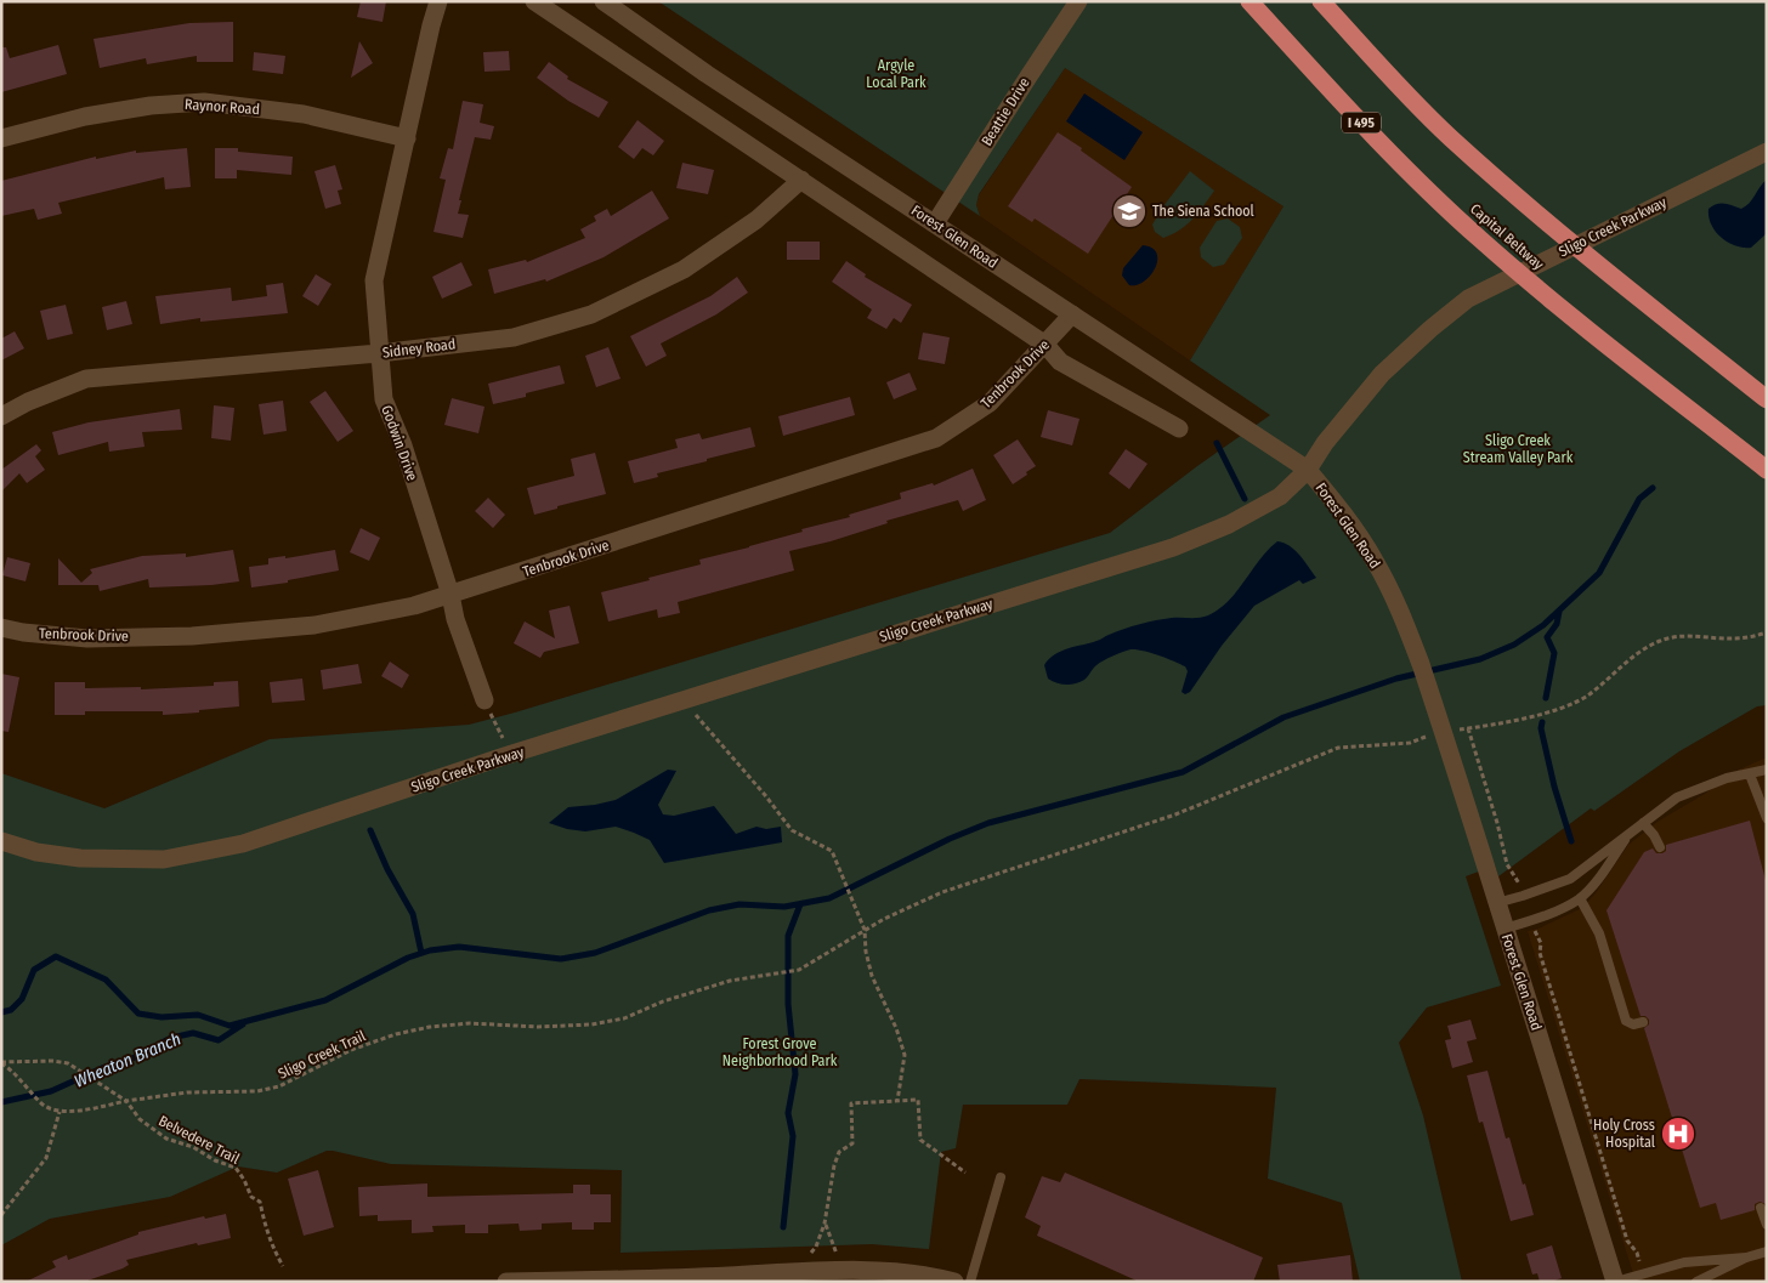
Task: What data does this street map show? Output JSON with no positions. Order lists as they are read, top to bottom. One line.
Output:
{"streets":{"highway":["I 495","Capital Beltway"],"street":["Raynor Road","Beattie Drive","Sligo Creek Parkway","Forest Glen Road","Sidney Road","Tenbrook Drive","Godwin Drive"],"path":["Sligo Creek Trail","Belvedere Trail"]},"crossings":[["Raynor Road","Godwin Drive"],["Beattie Drive","Forest Glen Road"],["Sligo Creek Parkway","Forest Glen Road"],["Forest Glen Road","Tenbrook Drive"],["Sidney Road","Godwin Drive"],["Tenbrook Drive","Godwin Drive"],["Sligo Creek Trail","Belvedere Trail"]],"water":["Wheaton Branch"],"parks":["Argyle Local Park","Sligo Creek Stream Valley Park","Forest Grove Neighborhood Park"],"places":{"school or university":["The Siena School"],"hospital":["Holy Cross Hospital"]}}
